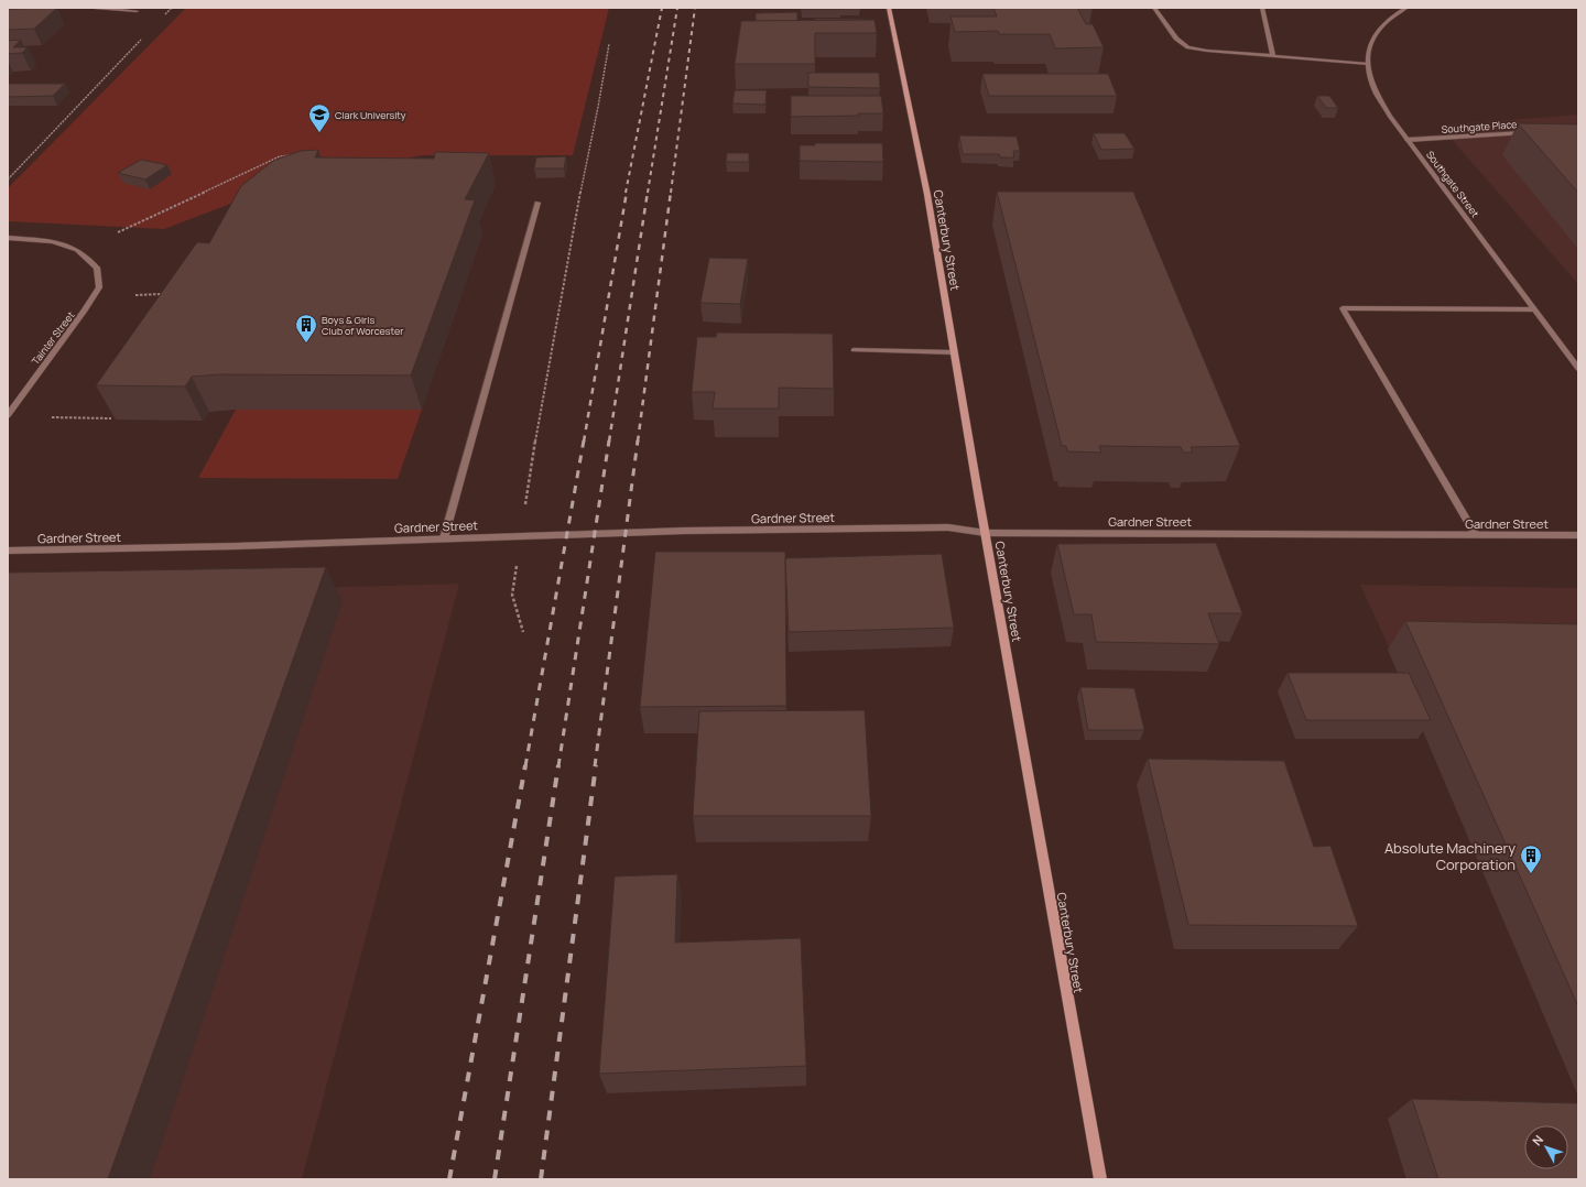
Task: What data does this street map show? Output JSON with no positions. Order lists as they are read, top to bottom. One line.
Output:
{"streets":{"street":["Southgate Place","Southgate Street","Canterbury Street","Tainter Street","Gardner Street"]},"crossings":[["Southgate Place","Southgate Street"],["Canterbury Street","Gardner Street"]],"places":{"school or university":["Clark University"],"building":["Boys & Girls Club of Worcester","Absolute Machinery Corporation"]},"north":"top left"}
